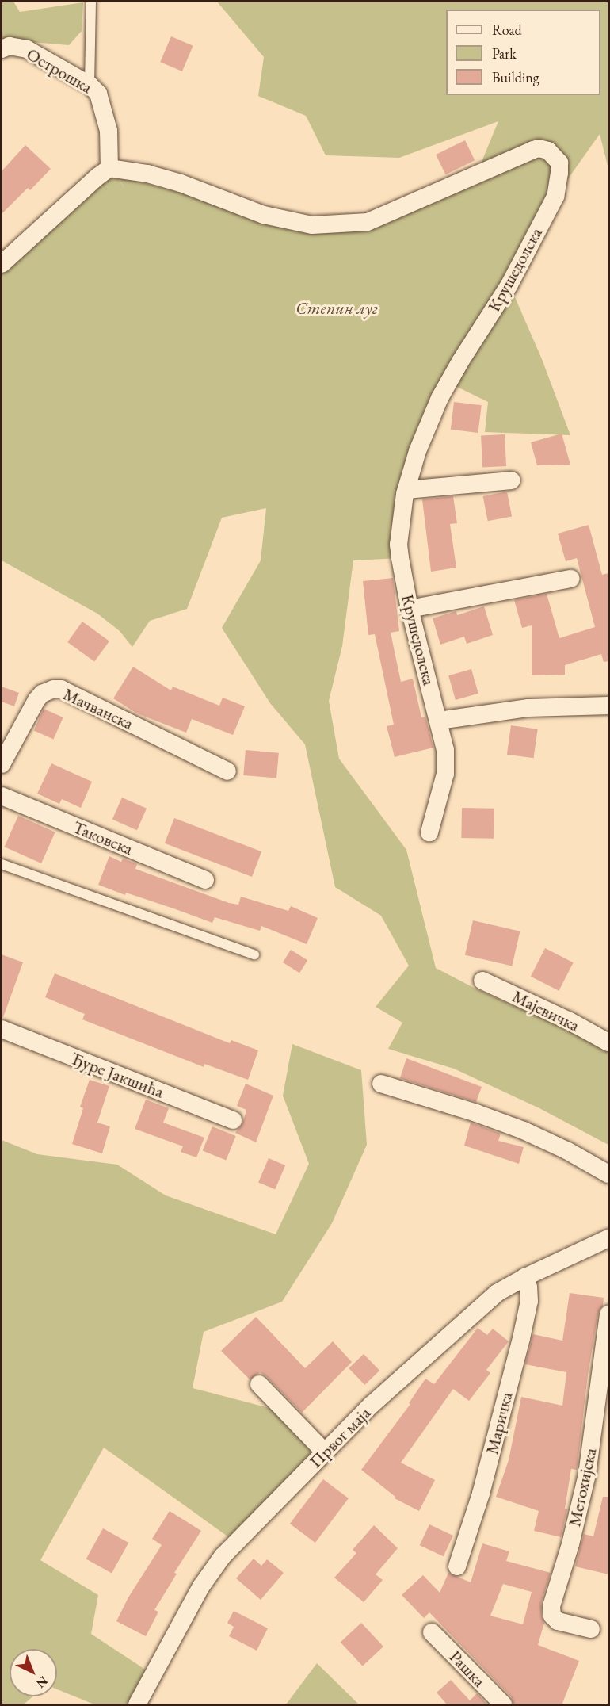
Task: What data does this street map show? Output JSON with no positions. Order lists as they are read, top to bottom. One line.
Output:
{"streets":{"street":["Острошка","Крушедолска","Мачванска","Таковска","Мајевичка","Ђуре Јакшића","Маричка","Првог маја","Метохијска","Рашка"]},"crossings":[["Острошка","Крушедолска"],["Маричка","Првог маја"]],"parks":["Степин луг"],"legend":["Road","Park","Building"],"north":"bottom right"}
